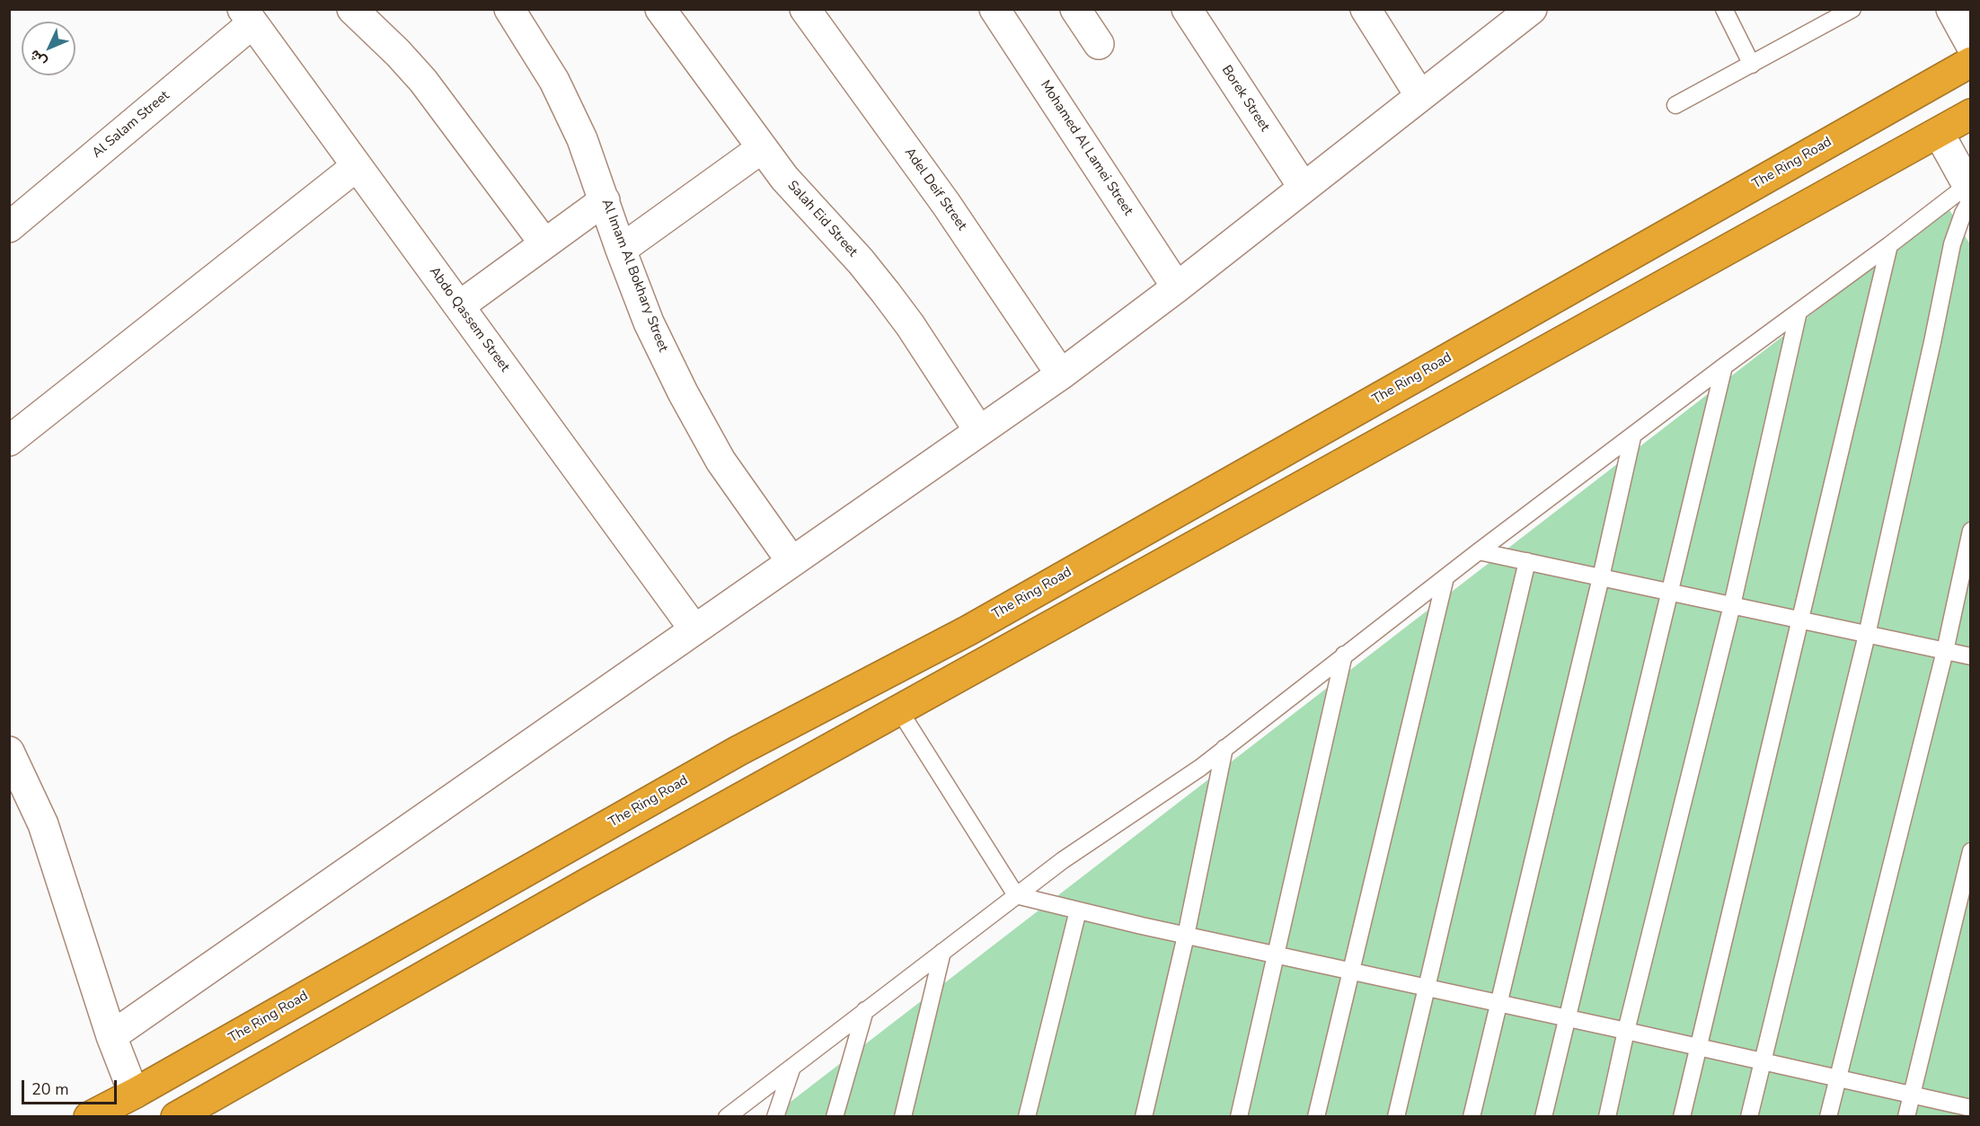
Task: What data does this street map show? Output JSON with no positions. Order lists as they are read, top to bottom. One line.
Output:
{"streets":{"highway":["The Ring Road"],"street":["Borek Street","Al Salam Street","Mohamed Al Lamei Street","Adel Deif Street","Salah Eid Street","Al Imam Al Bokhary Street","Abdo Qassem Street"]},"crossings":[["Al Salam Street","Abdo Qassem Street"]],"scale_bar":"20 m","north":"bottom left"}
